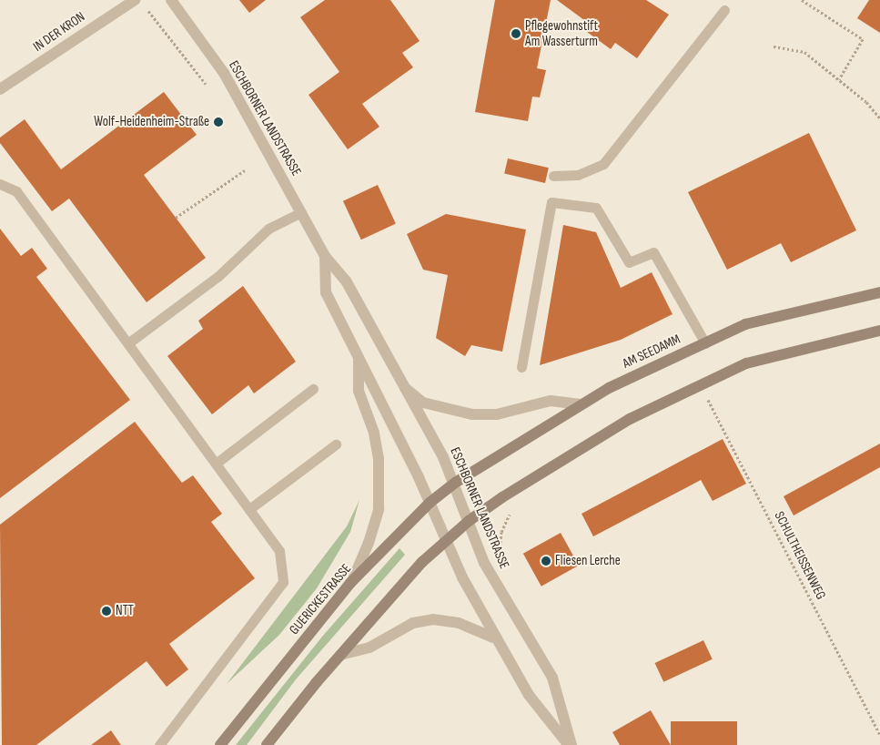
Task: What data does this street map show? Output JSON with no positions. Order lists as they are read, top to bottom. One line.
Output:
{"streets":{"main road":["AM SEEDAMM","GUERICKESTRASSE"],"street":["IN DER KRON","ESCHBORNER LANDSTRASSE"],"path":["SCHULTHEISSENWEG"]},"crossings":[["ESCHBORNER LANDSTRASSE","AM SEEDAMM"],["ESCHBORNER LANDSTRASSE","GUERICKESTRASSE"],["AM SEEDAMM","GUERICKESTRASSE"]],"places":["Pflegewohnstift Am Wasserturm","Wolf-Heidenheim-Straße","Fliesen Lerche","NTT"]}
